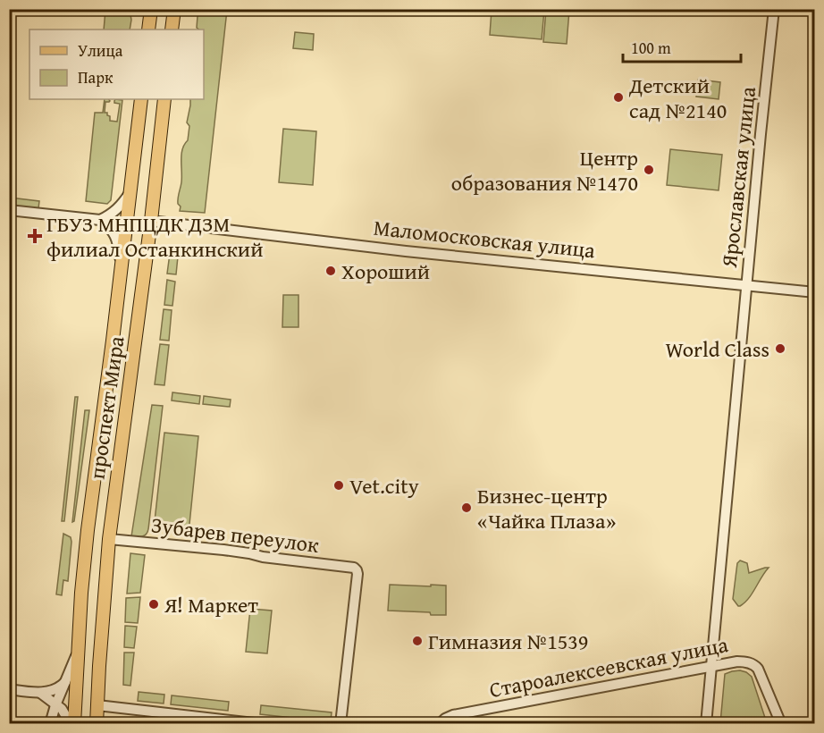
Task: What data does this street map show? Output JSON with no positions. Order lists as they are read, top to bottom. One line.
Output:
{"streets":{"main road":["проспект Мира"],"street":["Ярославская улица","Маломосковская улица","Зубарев переулок","Староалексеевская улица"]},"crossings":[["Ярославская улица","Маломосковская улица"],["Ярославская улица","Староалексеевская улица"],["Маломосковская улица","проспект Мира"],["проспект Мира","Зубарев переулок"]],"places":{"other":["Детский сад №2140","Центр образования №1470","Хороший","World Class","Vet.city","Бизнес-центр «Чайка Плаза»","Я! Маркет","Гимназия №1539"],"health":["ГБУЗ МНПЦДК ДЗМ филиал Останкинский"]},"legend":["Улица","Парк"],"scale_bar":"100 m"}
